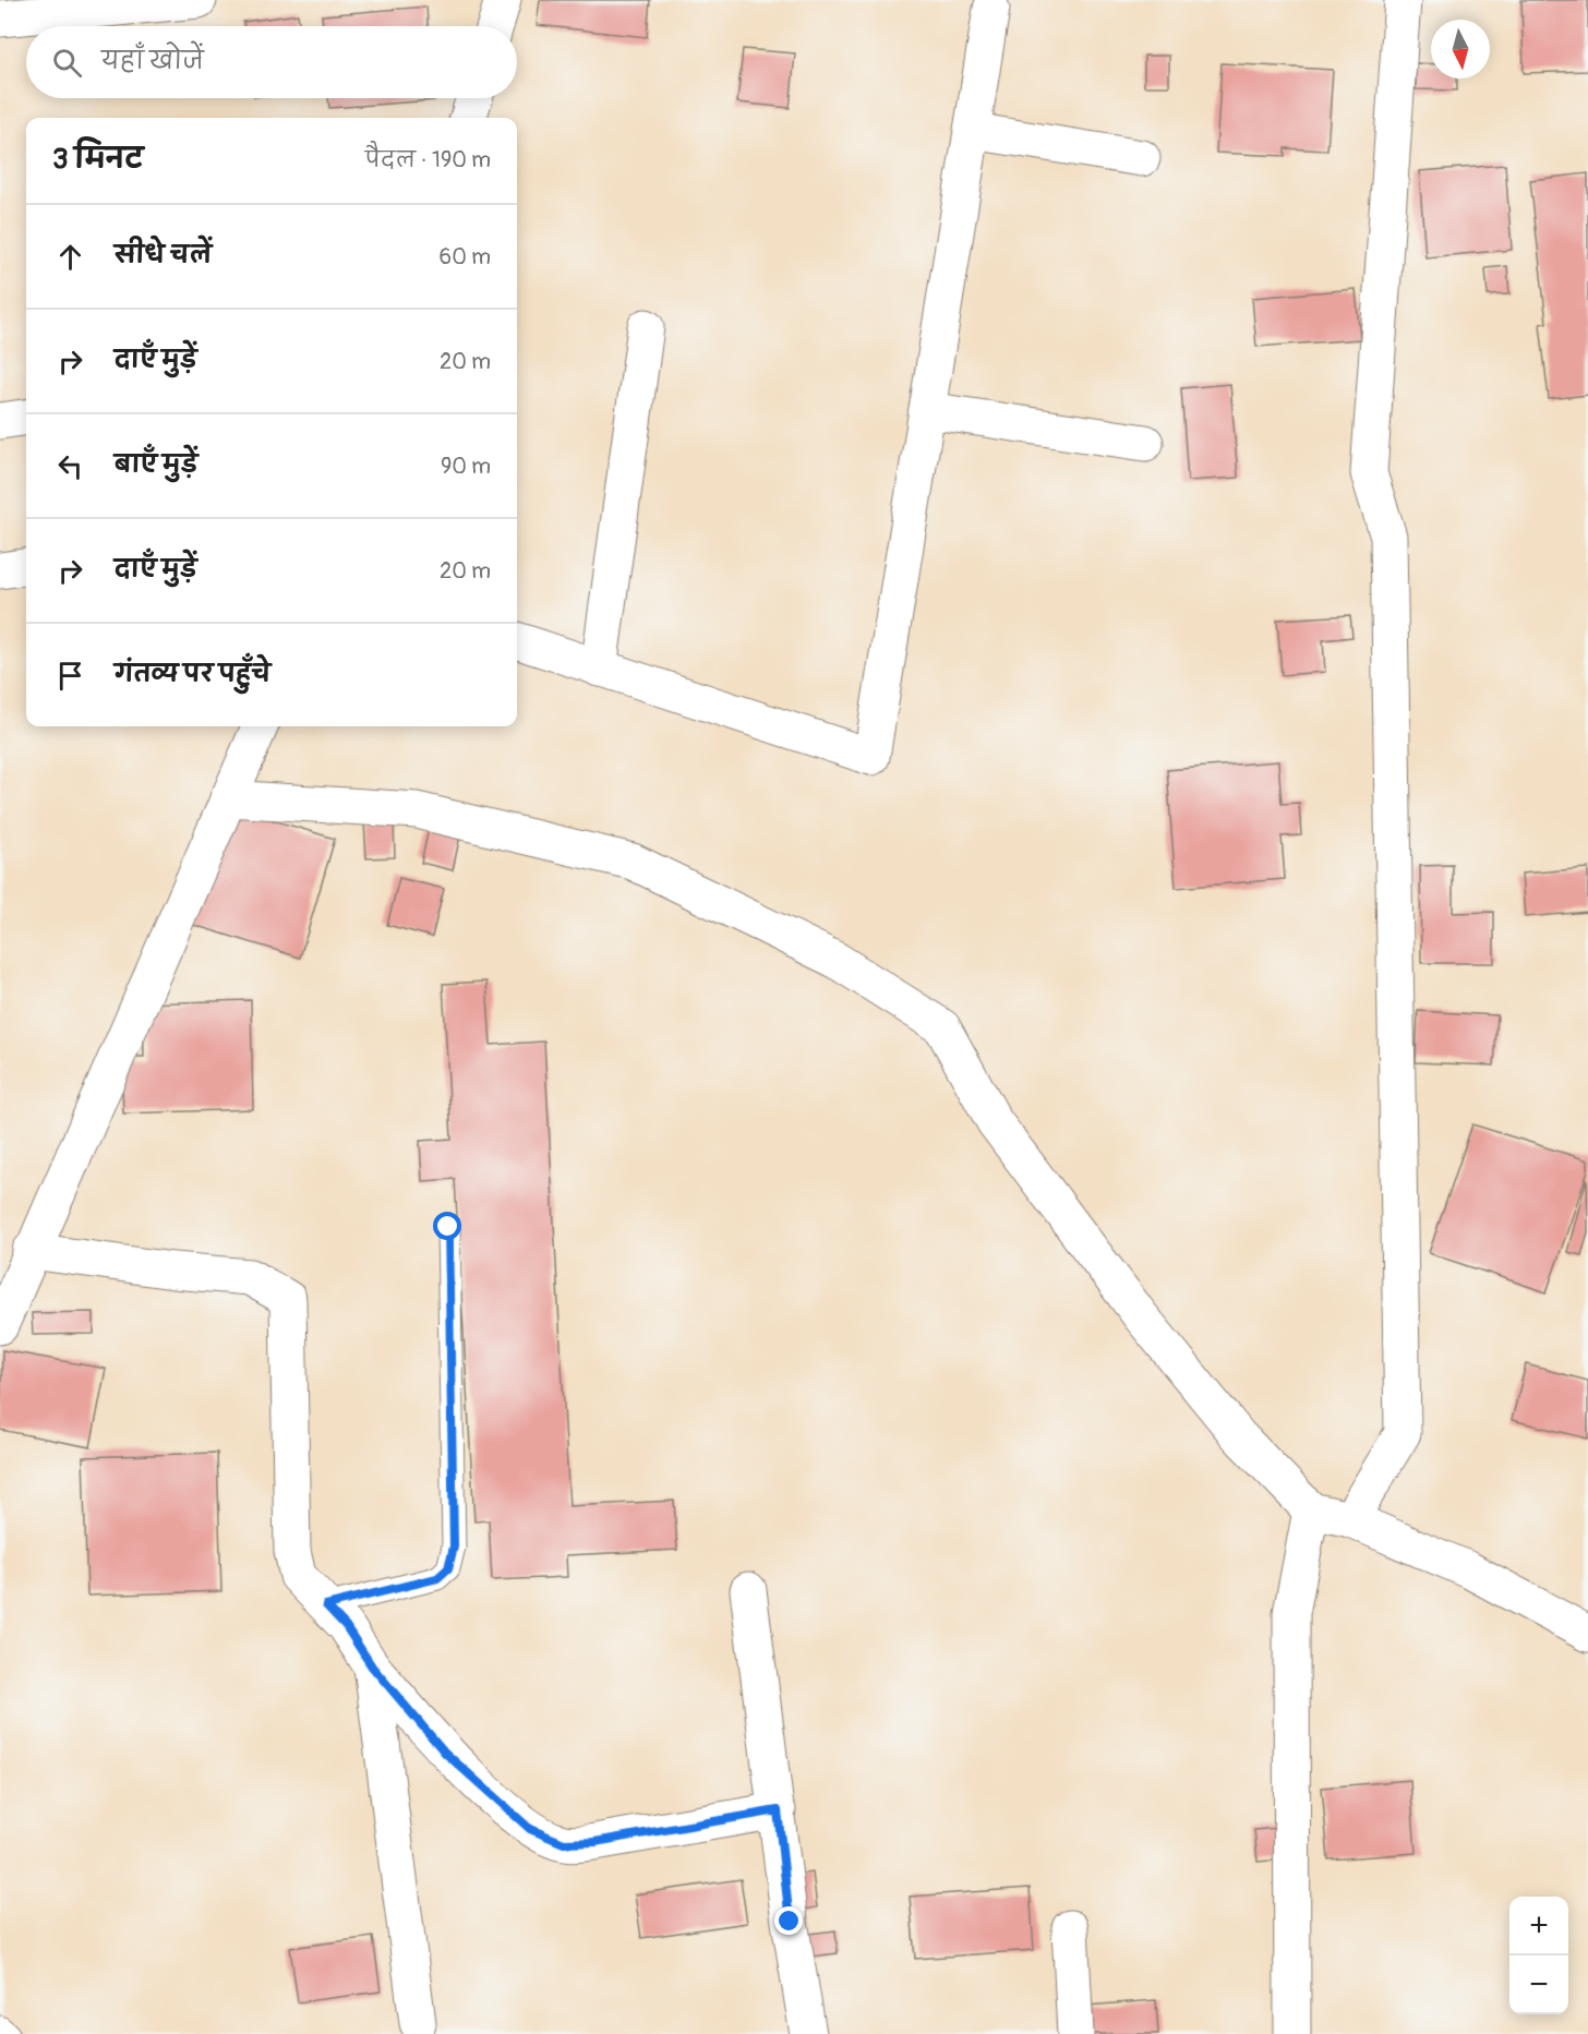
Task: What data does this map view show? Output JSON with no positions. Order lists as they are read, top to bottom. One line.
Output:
{"north":"bottom","page":{"search":"यहाँ खोजें","heading":["3 मिनट","पैदल · 190 m"],"list":[["सीधे चलें","60 m"],["दाएँ मुड़ें","20 m"],["बाएँ मुड़ें","90 m"],["दाएँ मुड़ें","20 m"],"गंतव्य पर पहुँचे"],"map_buttons":["+","−"]}}
